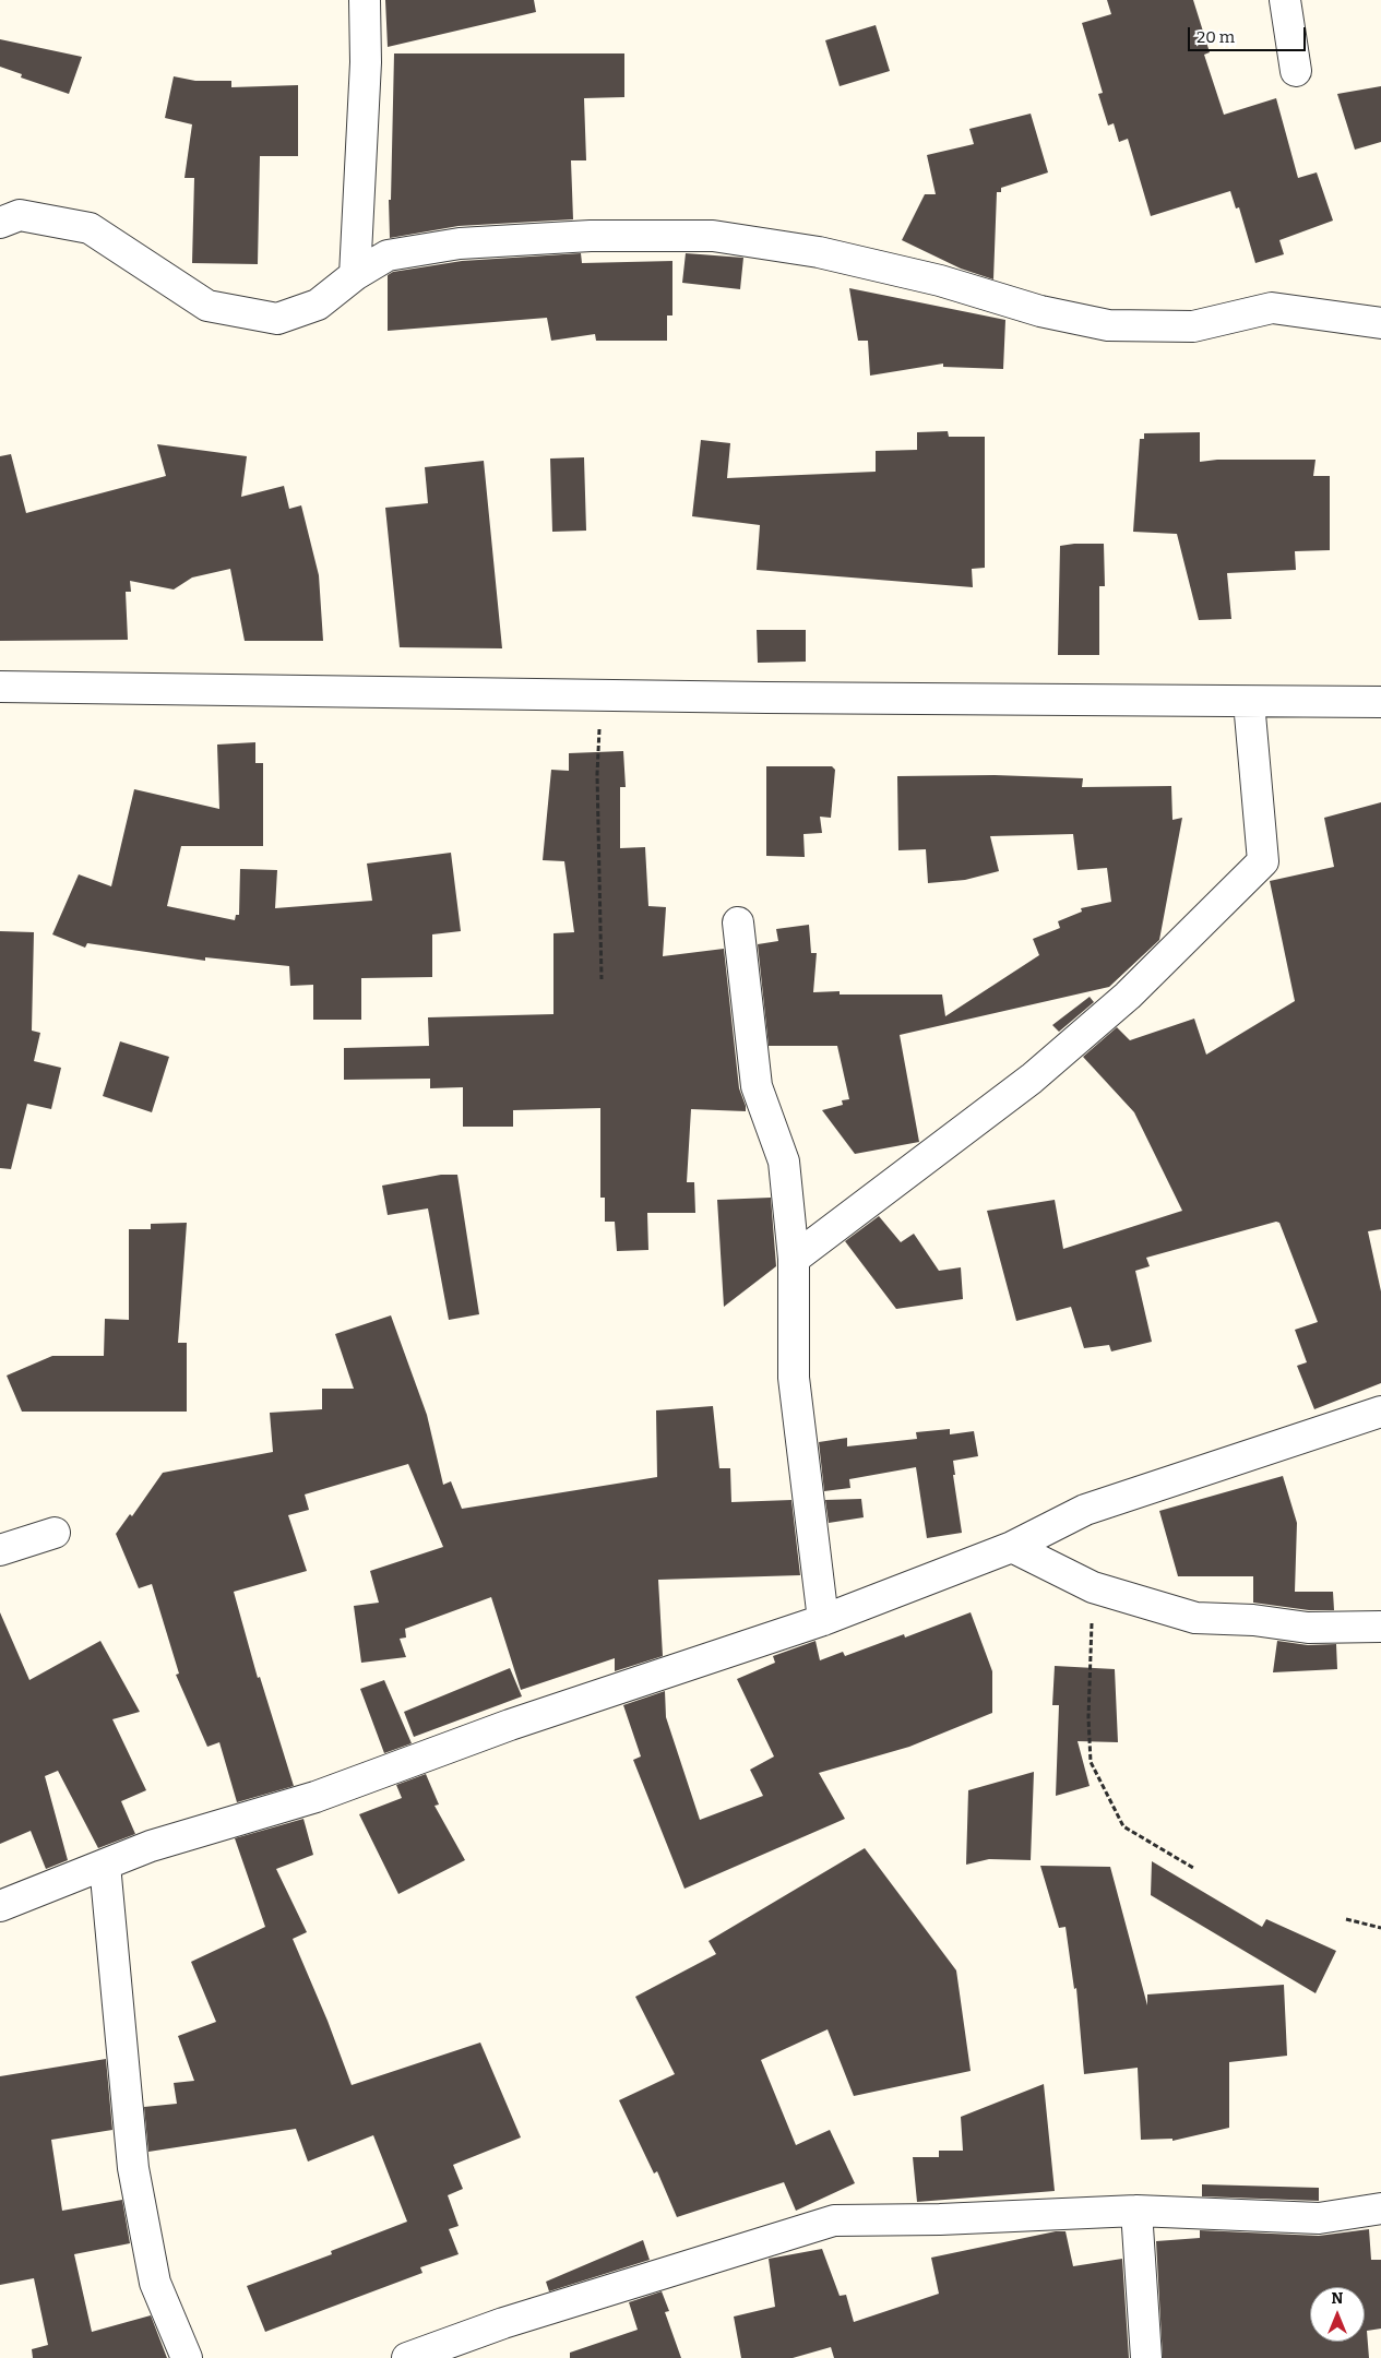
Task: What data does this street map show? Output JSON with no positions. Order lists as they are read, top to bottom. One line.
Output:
{"scale_bar":"20 m","north":"top"}
